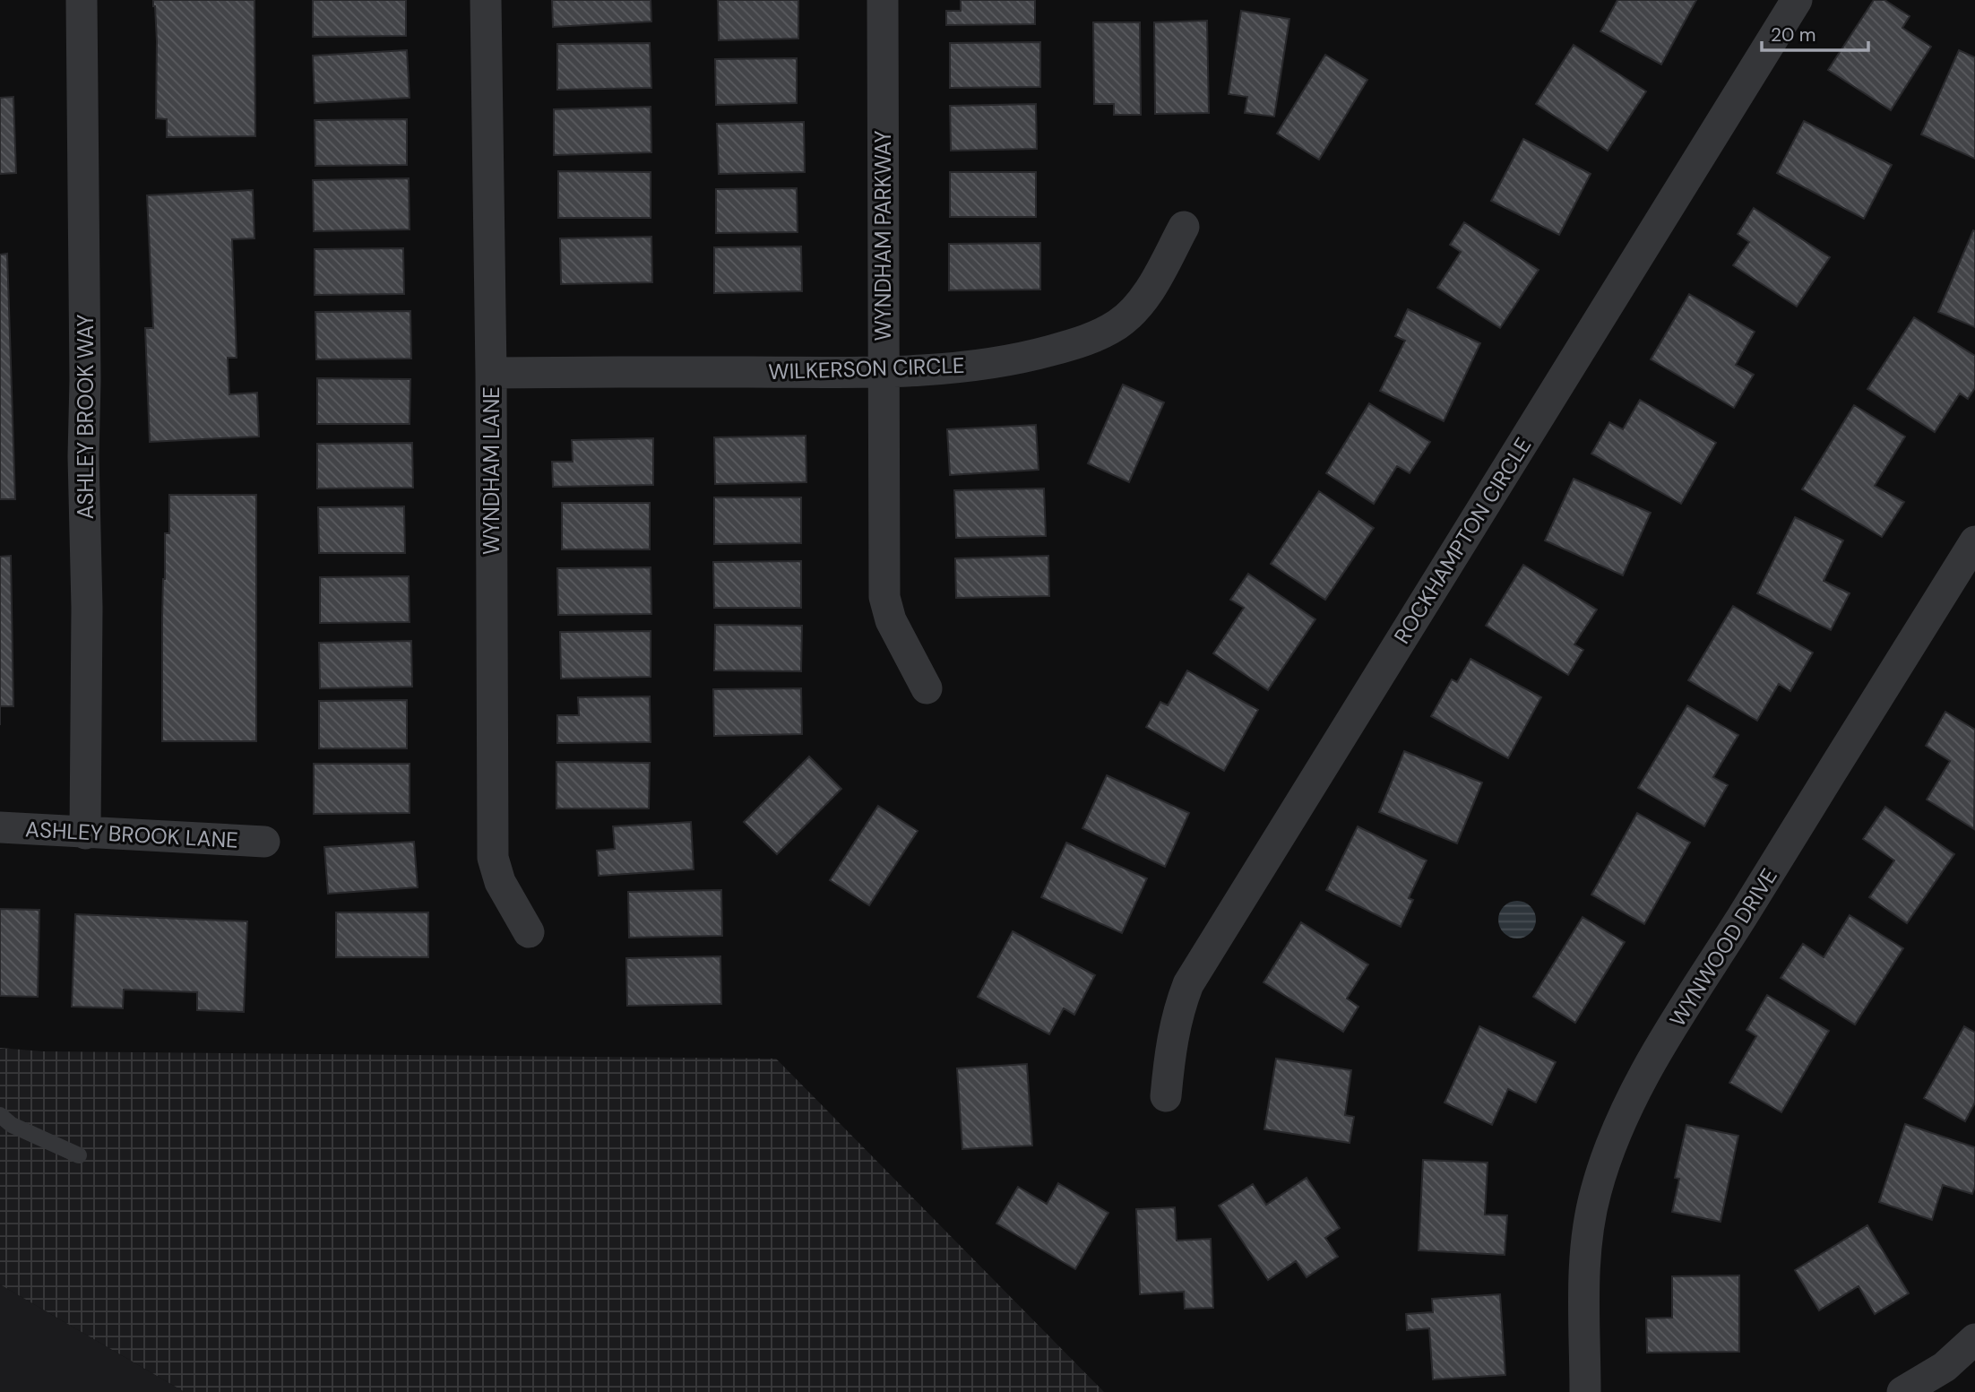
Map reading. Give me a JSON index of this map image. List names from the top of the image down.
{
  "streets": {
    "street": [
      "WYNDHAM PARKWAY",
      "WILKERSON CIRCLE",
      "ASHLEY BROOK WAY",
      "WYNDHAM LANE",
      "ROCKHAMPTON CIRCLE",
      "ASHLEY BROOK LANE",
      "WYNWOOD DRIVE"
    ]
  },
  "crossings": [
    ["WYNDHAM PARKWAY", "WILKERSON CIRCLE"],
    ["WILKERSON CIRCLE", "WYNDHAM LANE"],
    ["ASHLEY BROOK WAY", "ASHLEY BROOK LANE"]
  ],
  "scale_bar": "20 m"
}
